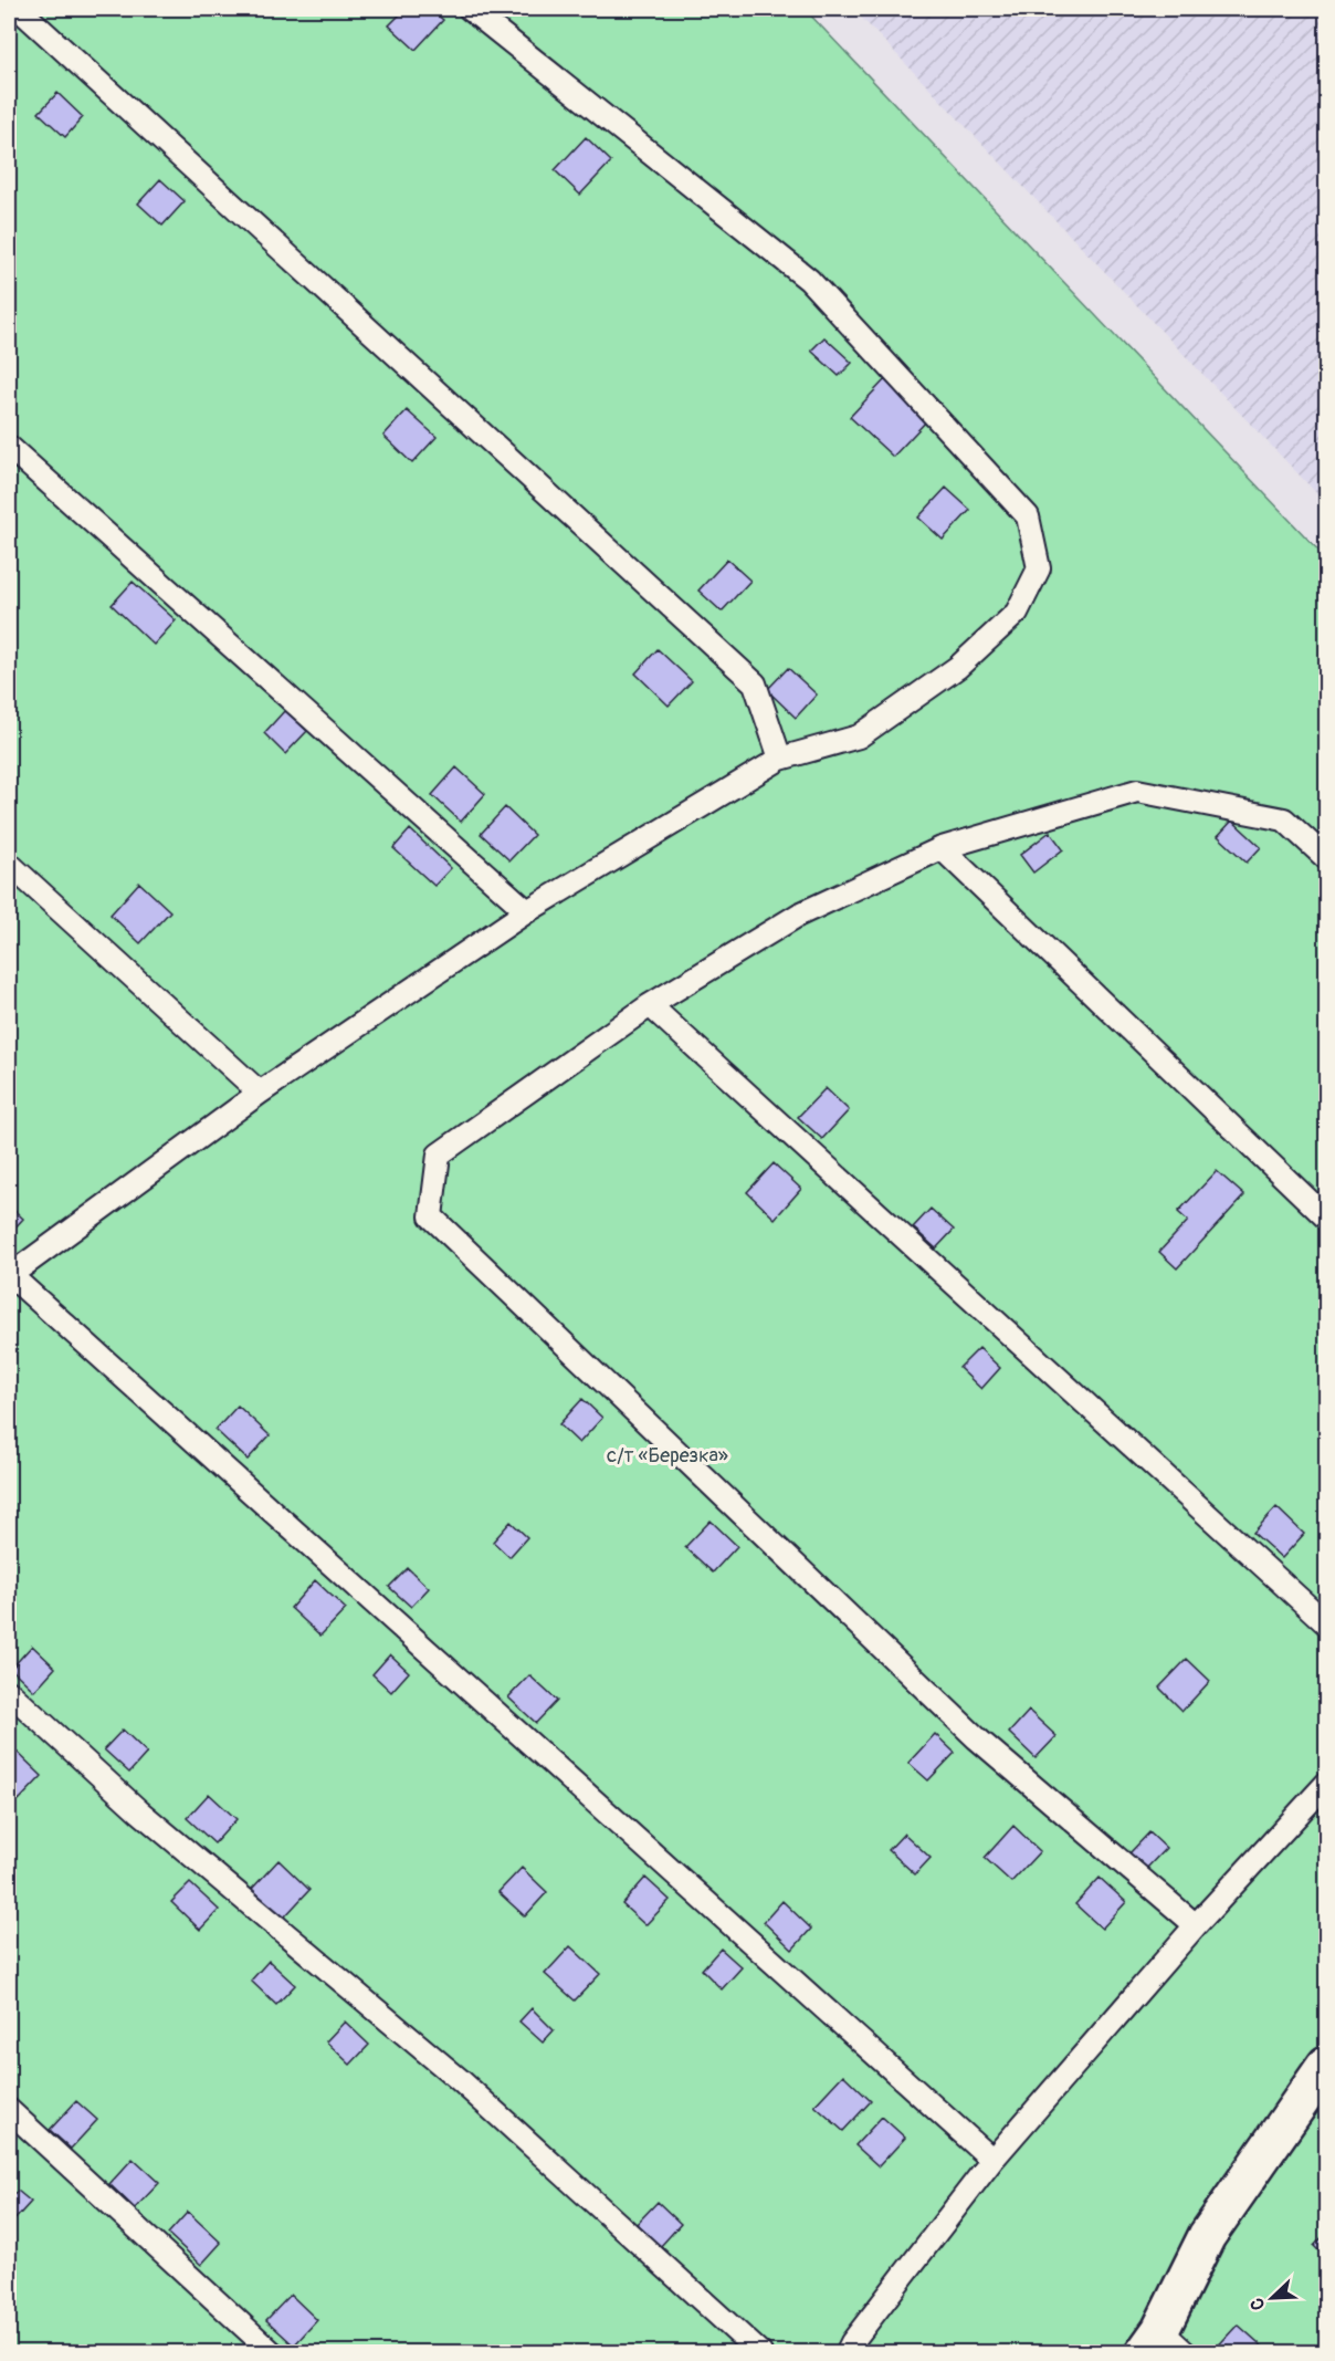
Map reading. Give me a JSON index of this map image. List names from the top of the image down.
{
  "parks": ["с/т «Березка»"],
  "north": "bottom left"
}
